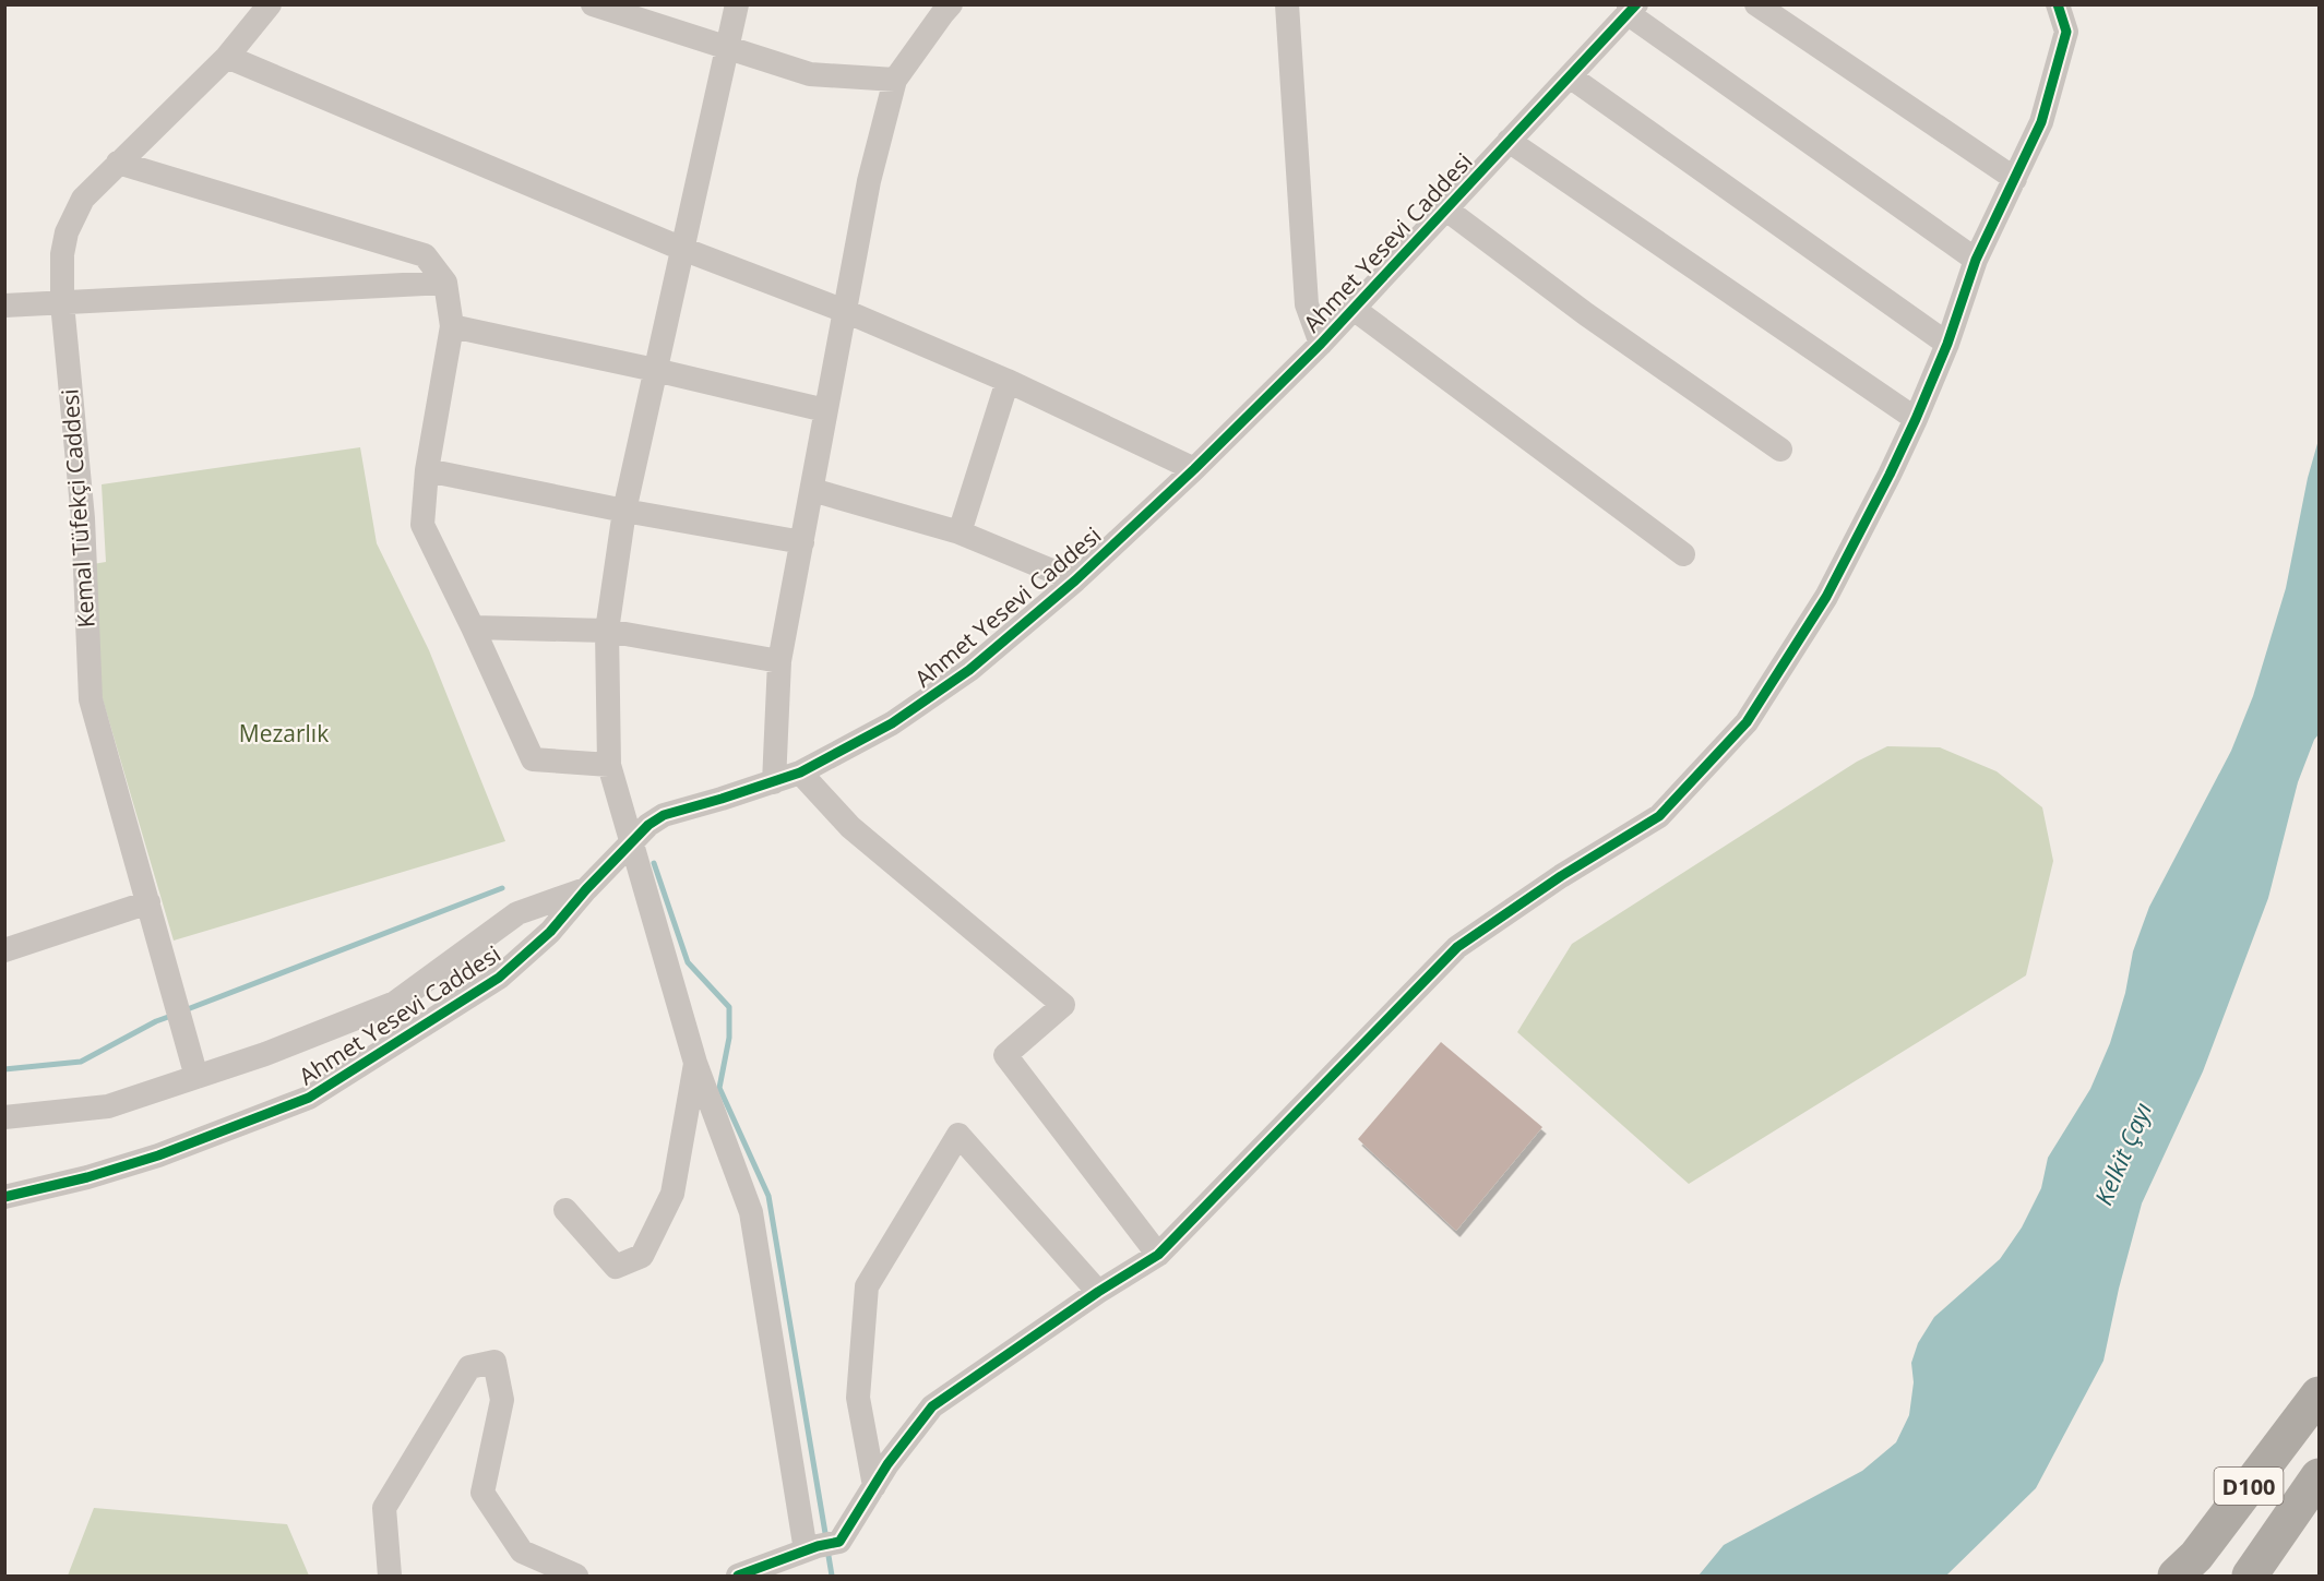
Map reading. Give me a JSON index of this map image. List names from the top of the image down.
{
  "streets": {
    "highway": ["D100"],
    "street": ["Ahmet Yesevi Caddesi", "Kemal Tüfekçi Caddesi"]
  },
  "water": ["Kelkit Çayı"],
  "parks": ["Mezarlık"]
}
